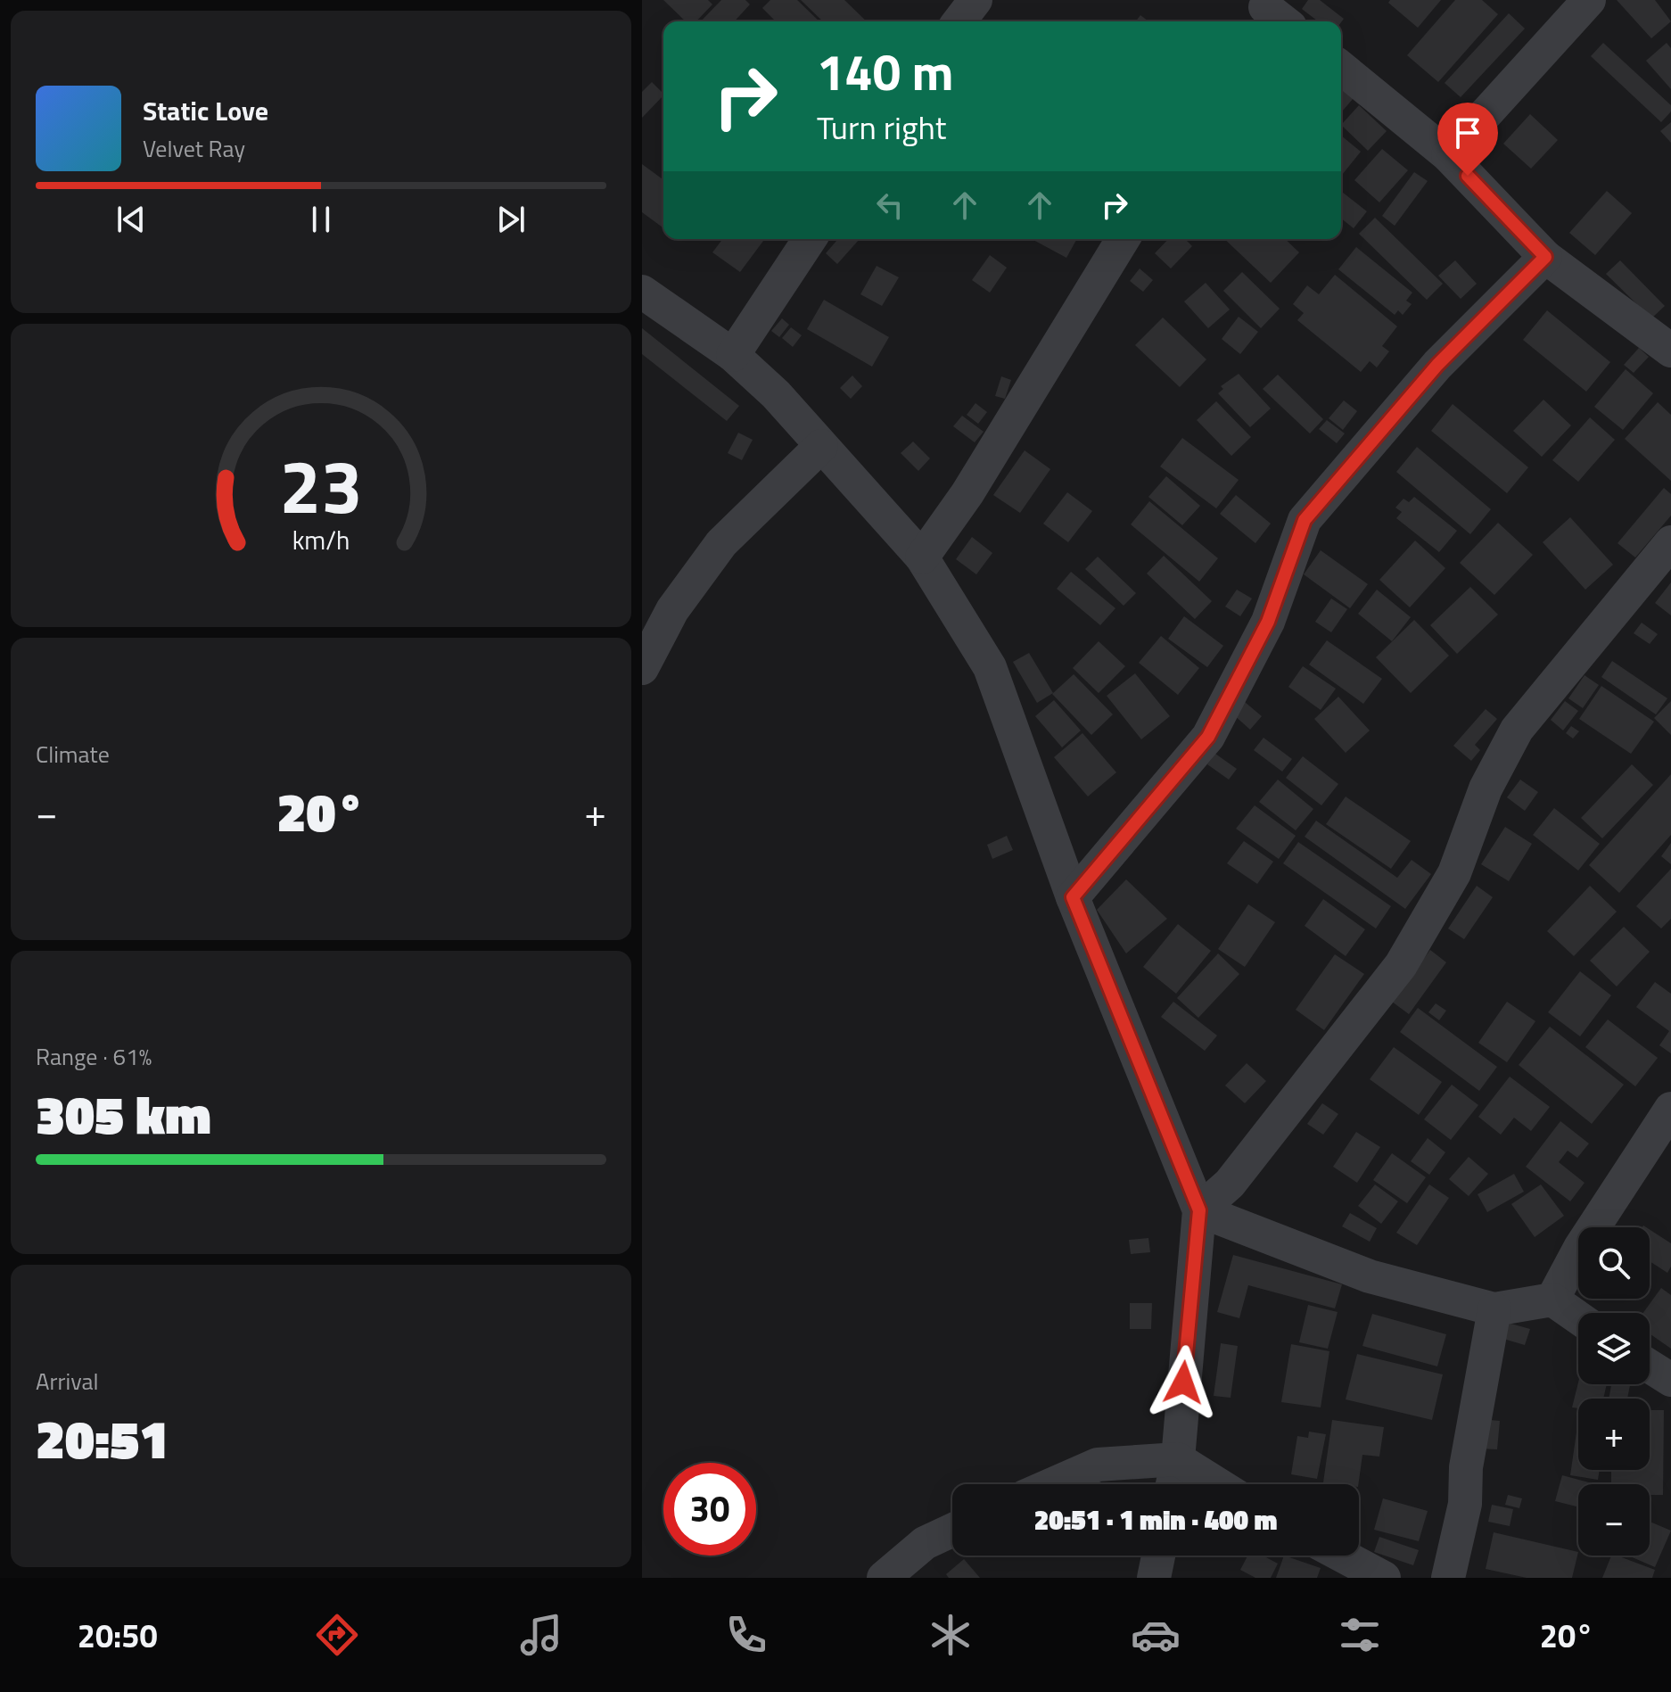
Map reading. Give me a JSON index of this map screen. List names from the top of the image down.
{
  "page": {
    "turn": ["140 m", "Turn right"],
    "song": ["Static Love", "Velvet Ray"],
    "tile": [
      "Climate",
      ["Range · 61%", "305 km"],
      ["Arrival", "20:51"]
    ],
    "heat": ["−", "20°", "+"],
    "map_buttons": ["+", "−"],
    "limit": "30",
    "trip": "20:51 · 1 min · 400 m",
    "tabs": ["20:50", "20°"],
    "gauge": ["23", "km/h"]
  }
}
